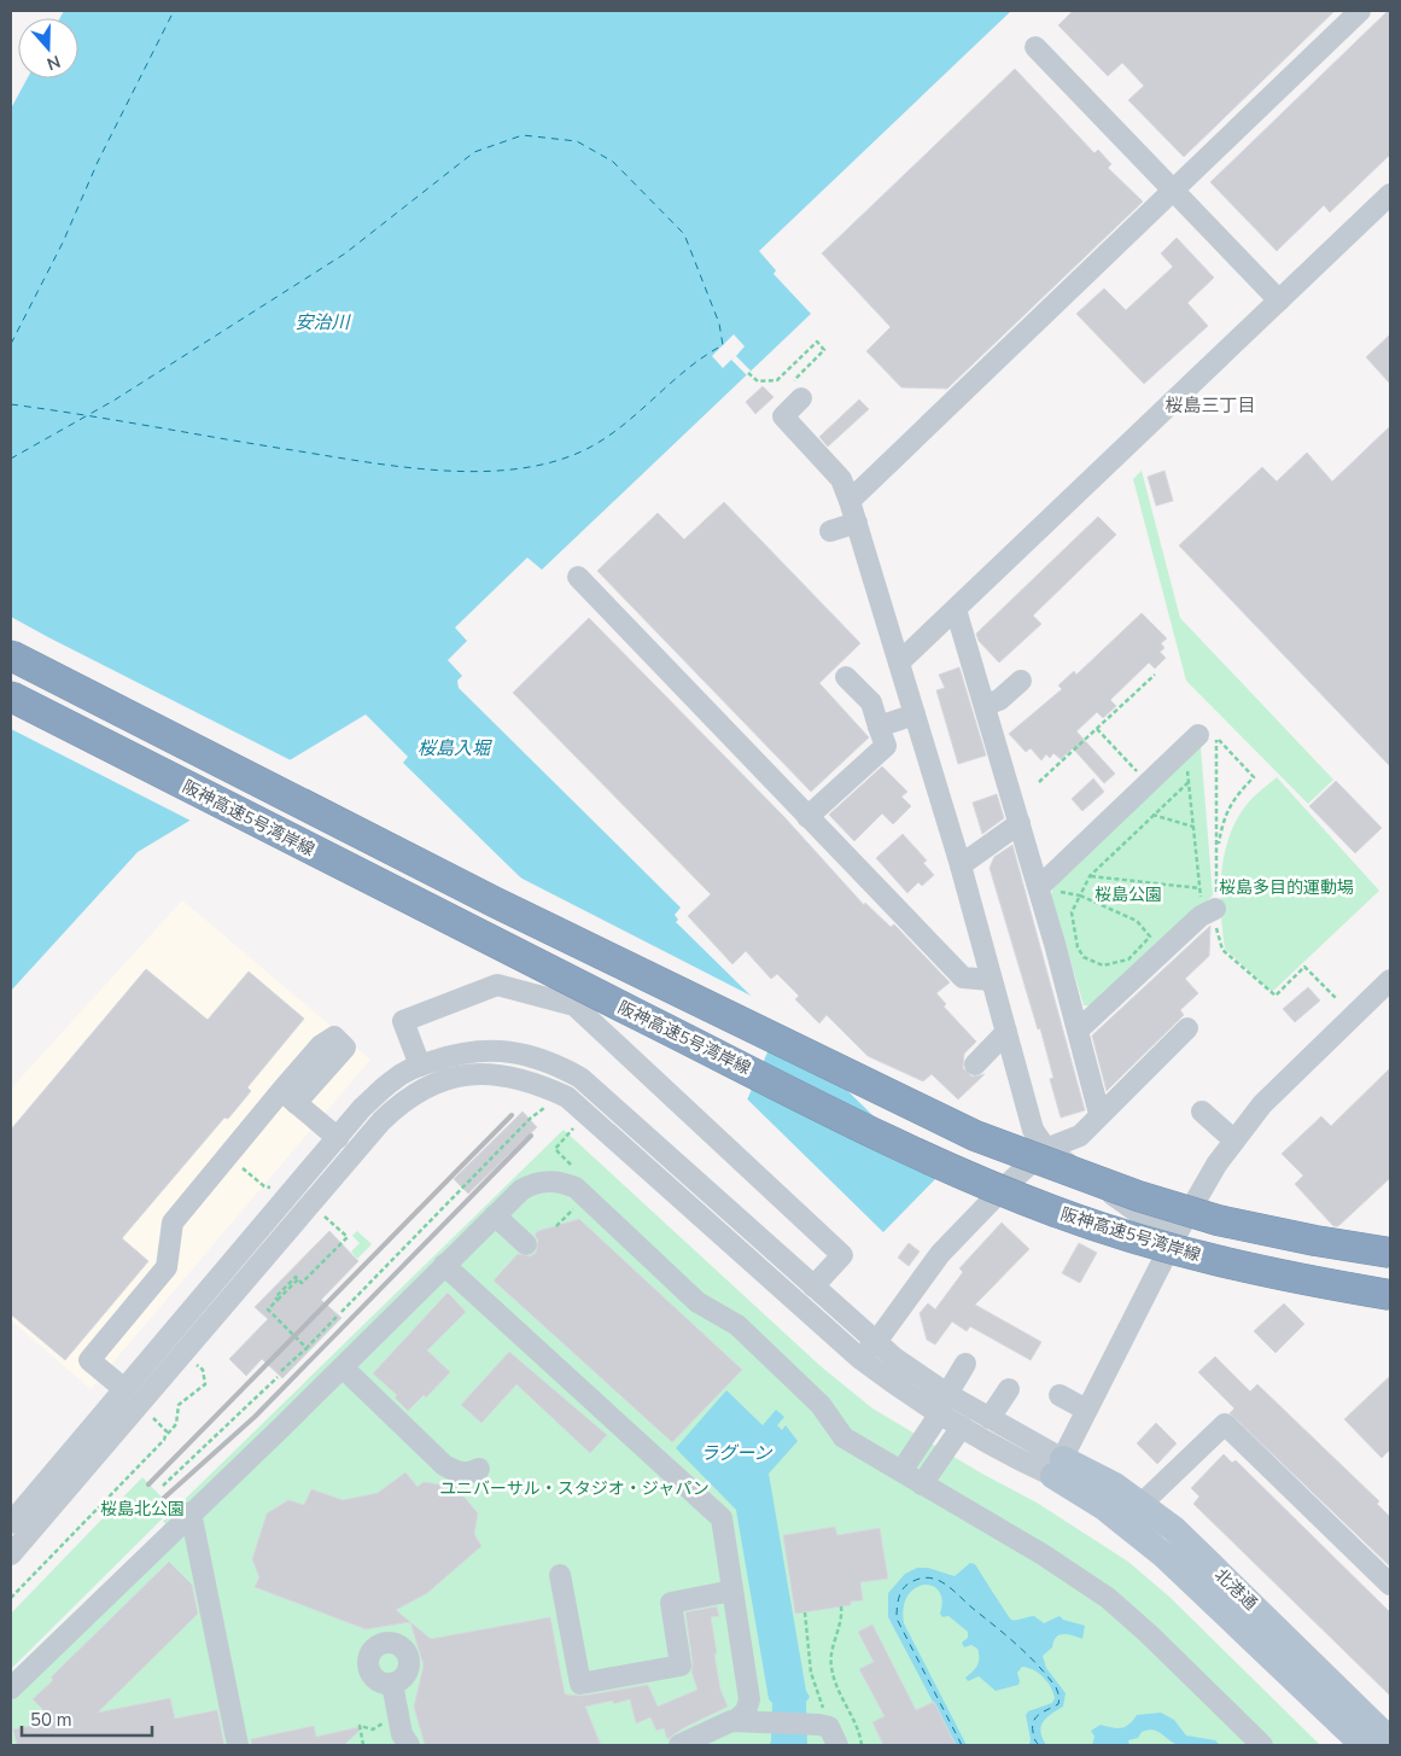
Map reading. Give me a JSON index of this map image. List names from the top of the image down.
{
  "streets": {
    "highway": ["阪神高速5号湾岸線"],
    "main road": ["北港通"]
  },
  "districts": ["桜島三丁目"],
  "water": ["安治川", "桜島入堀", "ラグーン"],
  "parks": [
    "桜島多目的運動場",
    "桜島公園",
    "ユニバーサル・スタジオ・ジャパン",
    "桜島北公園"
  ],
  "scale_bar": "50 m",
  "north": "bottom"
}
